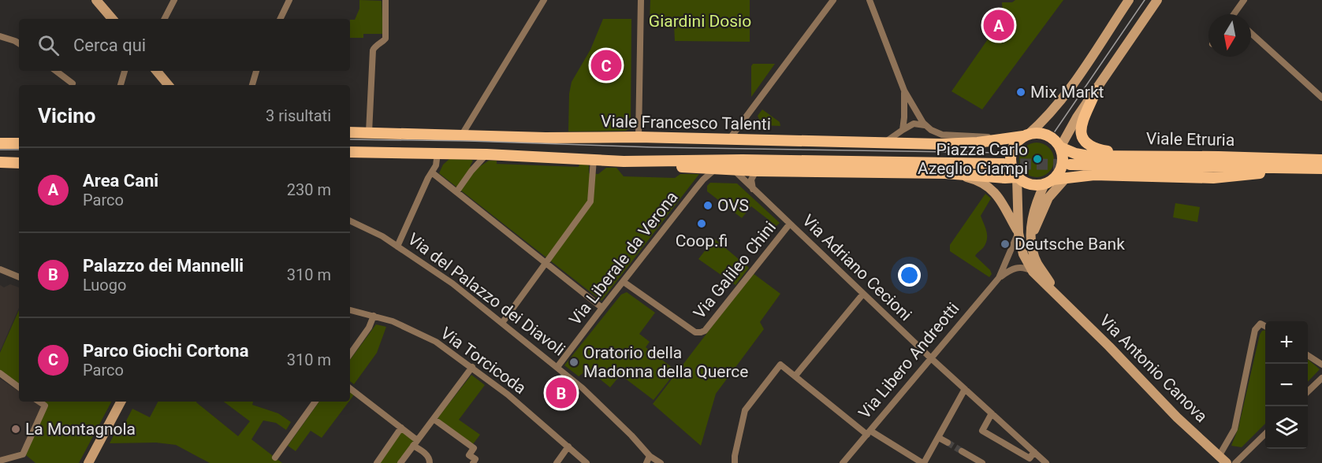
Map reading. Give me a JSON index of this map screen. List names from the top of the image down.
{
  "streets": {
    "main road": ["Viale Francesco Talenti", "Viale Etruria"],
    "street": [
      "Via Liberale da Verona",
      "Via Adriano Cecioni",
      "Via Galileo Chini",
      "Via del Palazzo dei Diavoli",
      "Via Torcicoda",
      "Via Libero Andreotti",
      "Via Antonio Canova"
    ]
  },
  "crossings": [
    ["Viale Francesco Talenti", "Viale Etruria"],
    ["Via Liberale da Verona", "Via Galileo Chini"],
    ["Via Liberale da Verona", "Via del Palazzo dei Diavoli"],
    ["Via Adriano Cecioni", "Via Galileo Chini"],
    ["Via Adriano Cecioni", "Via Libero Andreotti"],
    ["Via Libero Andreotti", "Via Antonio Canova"]
  ],
  "parks": ["Giardini Dosio"],
  "places": [
    "Mix Markt",
    "Piazza Carlo Azeglio Ciampi",
    "OVS",
    "Coop.fi",
    "Deutsche Bank",
    "Oratorio della Madonna della Querce",
    "La Montagnola"
  ],
  "north": "bottom",
  "page": {
    "pins": ["A", "C", "B"],
    "search": "Cerca qui",
    "heading": ["Vicino", "3 risultati"],
    "list": [
      {
        "mark": "A",
        "name": "Area Cani",
        "note": "Parco",
        "value": "230 m"
      },
      {
        "mark": "B",
        "name": "Palazzo dei Mannelli",
        "note": "Luogo",
        "value": "310 m"
      },
      {
        "mark": "C",
        "name": "Parco Giochi Cortona",
        "note": "Parco",
        "value": "310 m"
      }
    ],
    "map_buttons": ["+", "−"]
  }
}
